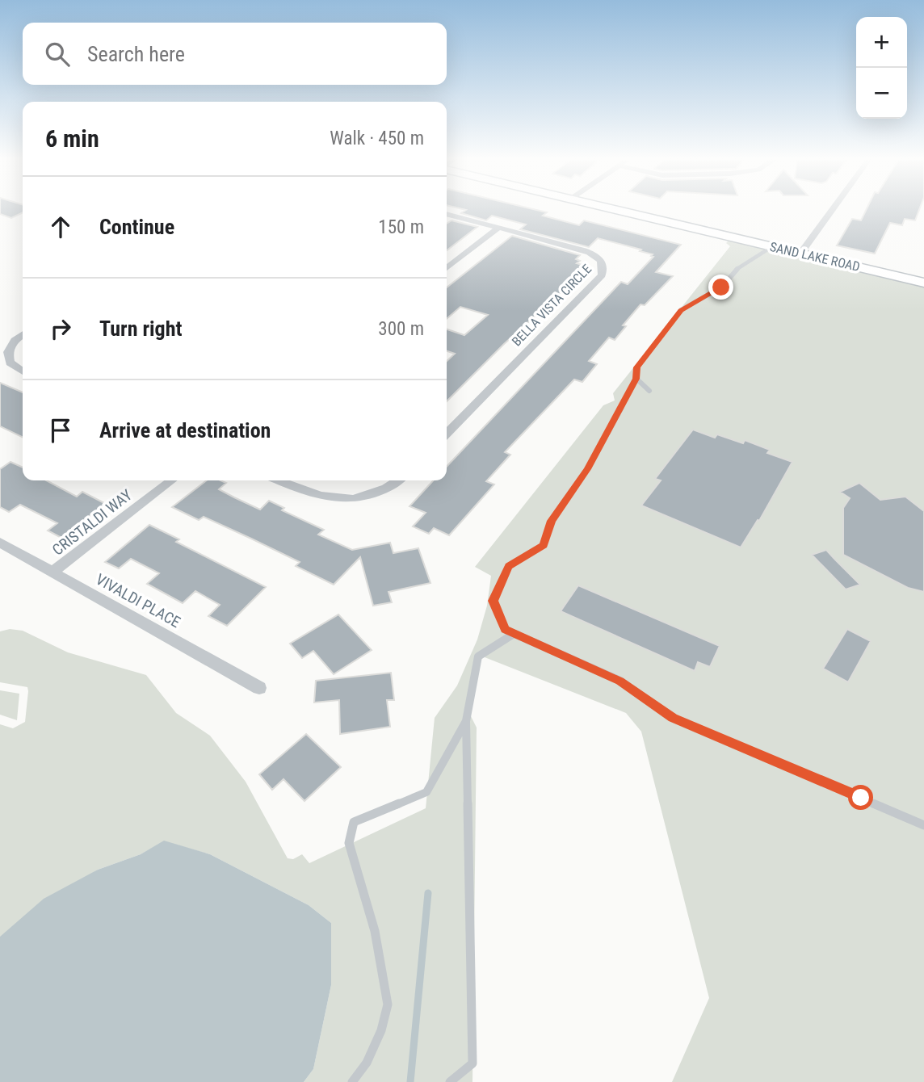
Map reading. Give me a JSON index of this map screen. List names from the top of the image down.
{
  "streets": {
    "street": [
      "SAND LAKE ROAD",
      "BELLA VISTA CIRCLE",
      "CRISTALDI WAY",
      "VIVALDI PLACE"
    ]
  },
  "crossings": [
    ["CRISTALDI WAY", "VIVALDI PLACE"]
  ],
  "page": {
    "map_buttons": ["+", "−"],
    "search": "Search here",
    "heading": ["6 min", "Walk · 450 m"],
    "list": [
      ["Continue", "150 m"],
      ["Turn right", "300 m"],
      "Arrive at destination"
    ]
  }
}
